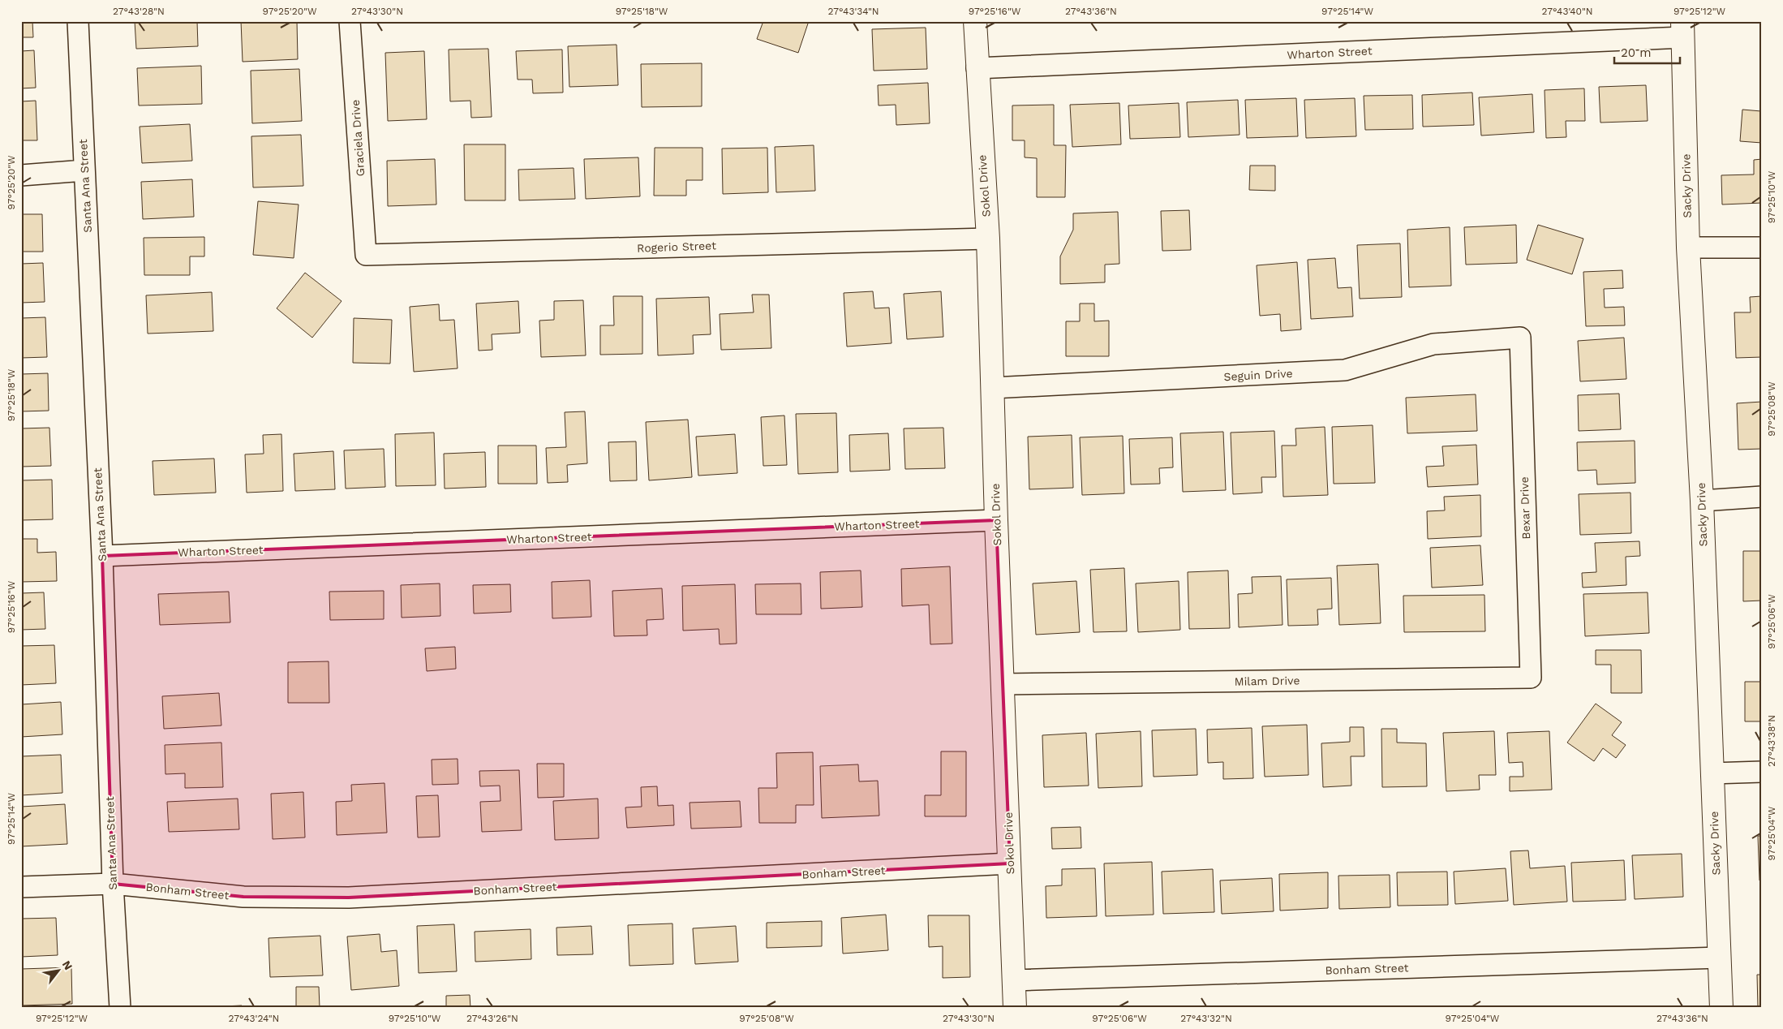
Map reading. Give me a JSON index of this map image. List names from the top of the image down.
{
  "streets": {
    "street": [
      "Wharton Street",
      "Graciela Drive",
      "Santa Ana Street",
      "Sokol Drive",
      "Sacky Drive",
      "Rogerio Street",
      "Seguin Drive",
      "Bexar Drive",
      "Milam Drive",
      "Bonham Street"
    ]
  },
  "crossings": [
    ["Wharton Street", "Santa Ana Street"],
    ["Wharton Street", "Sokol Drive"],
    ["Wharton Street", "Sacky Drive"],
    ["Graciela Drive", "Rogerio Street"],
    ["Santa Ana Street", "Bonham Street"],
    ["Sokol Drive", "Rogerio Street"],
    ["Sokol Drive", "Seguin Drive"],
    ["Sokol Drive", "Milam Drive"],
    ["Sokol Drive", "Bonham Street"],
    ["Sacky Drive", "Bonham Street"],
    ["Seguin Drive", "Bexar Drive"],
    ["Bexar Drive", "Milam Drive"]
  ],
  "scale_bar": "20 m",
  "north": "top right",
  "coordinates": [
    "27°43'28\"N",
    "97°25'20\"W",
    "27°43'30\"N",
    "97°25'18\"W",
    "27°43'34\"N",
    "97°25'16\"W",
    "27°43'36\"N",
    "97°25'14\"W",
    "27°43'40\"N",
    "97°25'12\"W",
    "97°25'10\"W",
    "97°25'08\"W",
    "97°25'06\"W",
    "27°43'38\"N",
    "97°25'04\"W",
    "27°43'24\"N",
    "27°43'26\"N",
    "27°43'32\"N"
  ]
}
